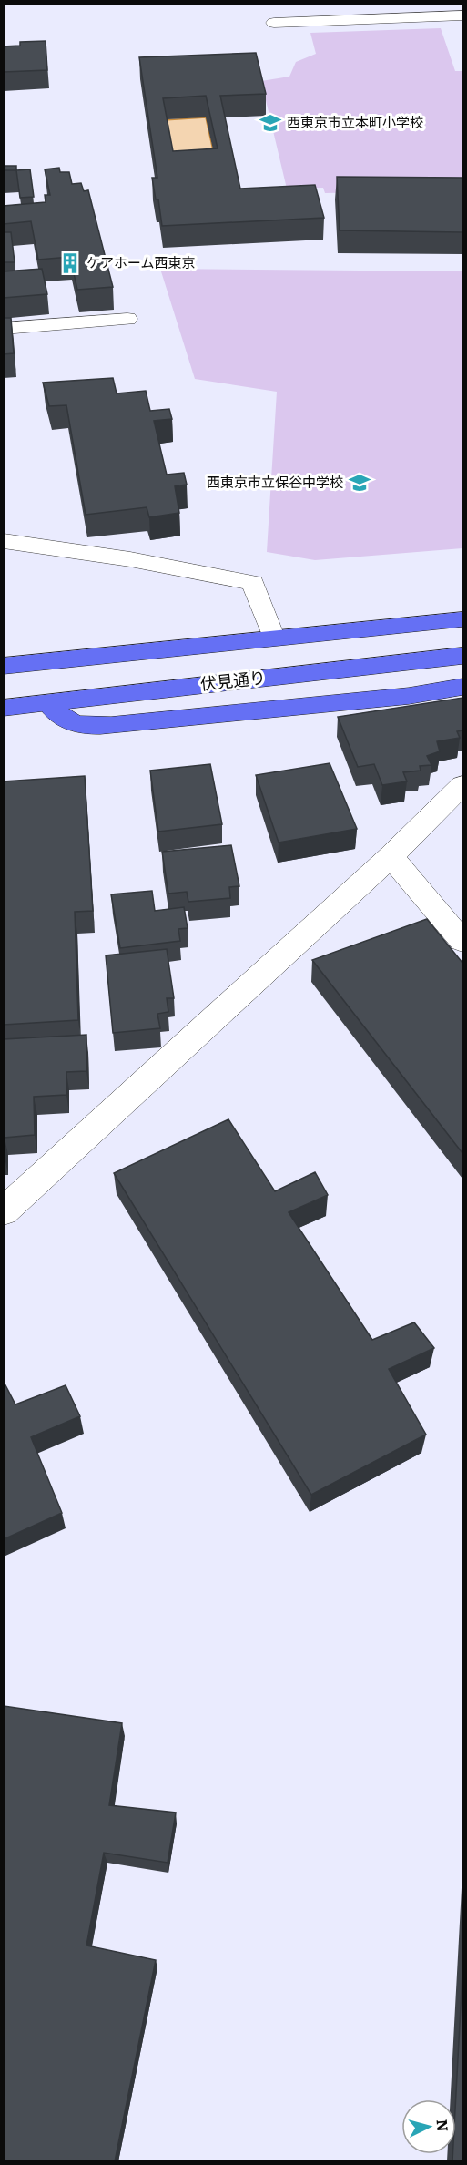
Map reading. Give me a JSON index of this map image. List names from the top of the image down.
{
  "streets": {
    "main road": ["伏見通り"]
  },
  "places": {
    "school or university": ["西東京市立本町小学校", "西東京市立保谷中学校"],
    "building": ["ケアホーム西東京"]
  },
  "north": "right"
}
